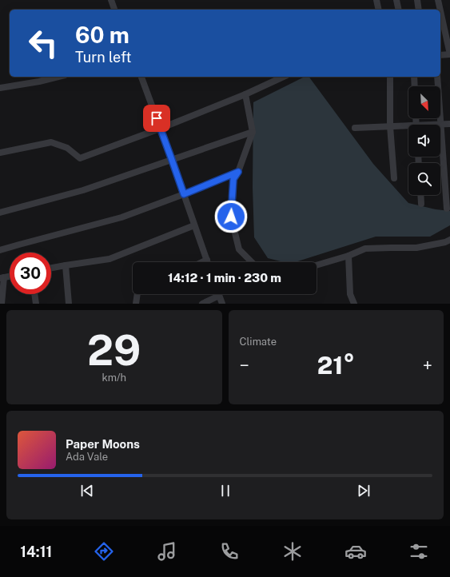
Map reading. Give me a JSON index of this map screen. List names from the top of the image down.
{
  "north": "bottom right",
  "page": {
    "turn": ["60 m", "Turn left"],
    "limit": "30",
    "trip": "14:12 · 1 min · 230 m",
    "tile": [
      ["29", "km/h"],
      "Climate"
    ],
    "heat": ["−", "21°", "+"],
    "song": ["Paper Moons", "Ada Vale"],
    "tabs": "14:11"
  }
}
